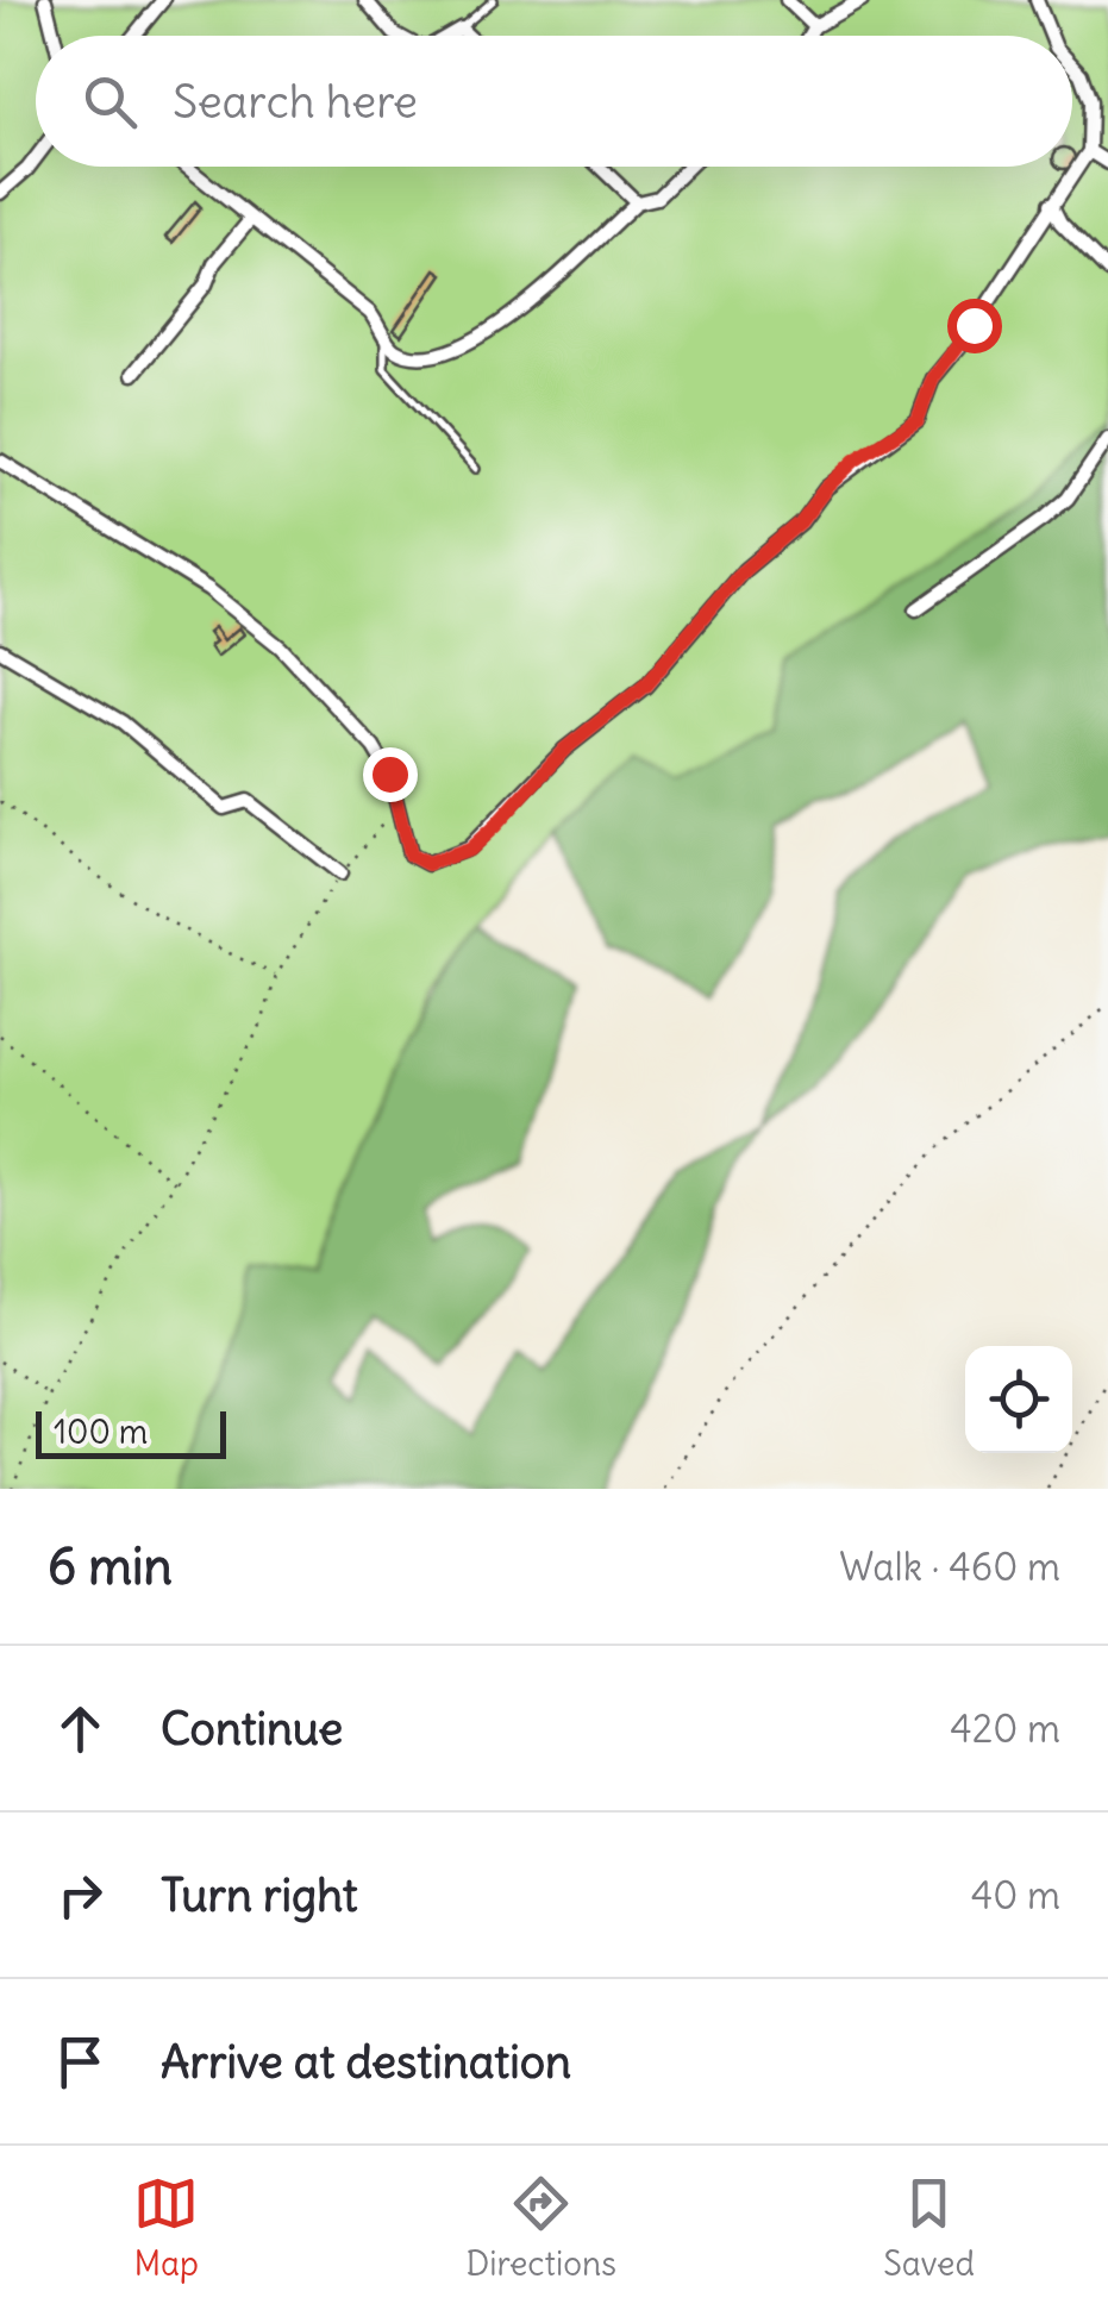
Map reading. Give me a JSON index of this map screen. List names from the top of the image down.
{
  "scale_bar": "100 m",
  "page": {
    "search": "Search here",
    "scale": "100 m",
    "heading": ["6 min", "Walk · 460 m"],
    "list": [
      ["Continue", "420 m"],
      ["Turn right", "40 m"],
      "Arrive at destination"
    ],
    "nav": ["Map", "Directions", "Saved"]
  }
}
